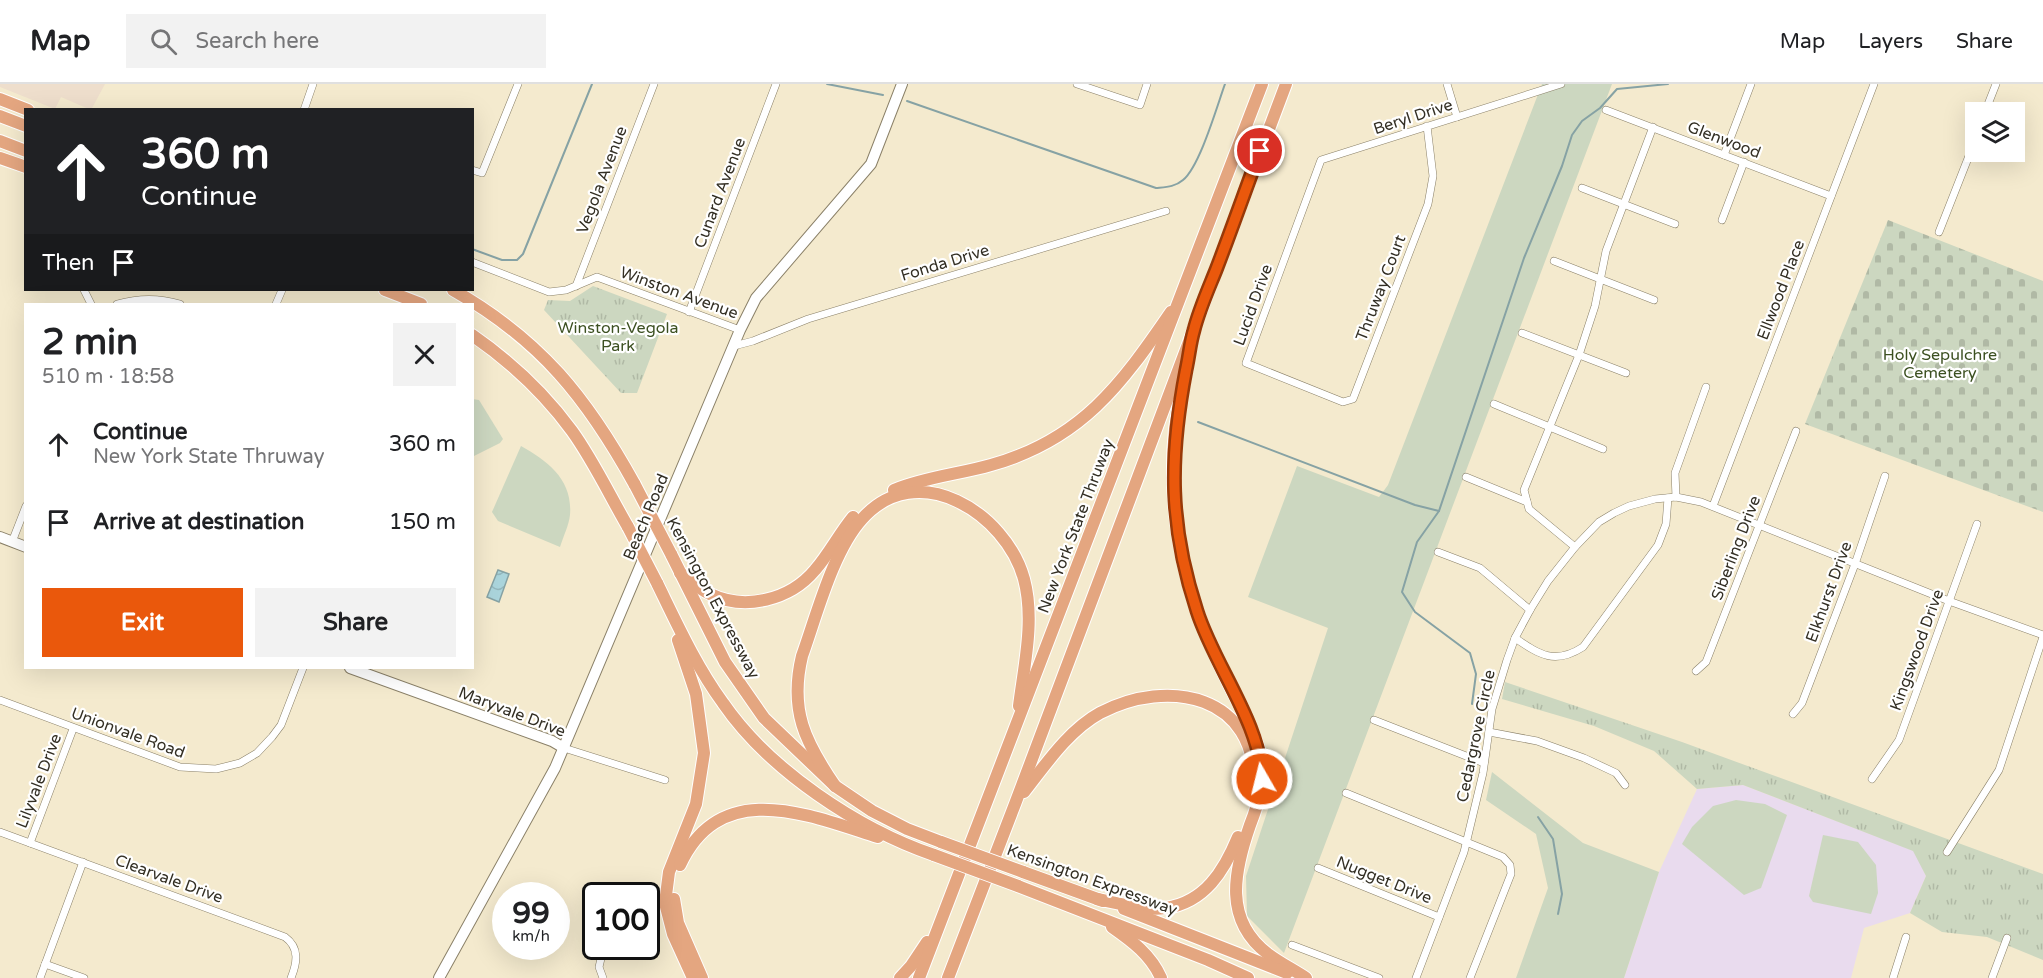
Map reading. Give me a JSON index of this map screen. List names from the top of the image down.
{
  "streets": {
    "highway": ["New York State Thruway", "Kensington Expressway"],
    "street": [
      "Beryl Drive",
      "Glenwood",
      "Vegola Avenue",
      "Cunard Avenue",
      "Fonda Drive",
      "Thruway Court",
      "Ellwood Place",
      "Winston Avenue",
      "Lucid Drive",
      "Beach Road",
      "Siberling Drive",
      "Elkhurst Drive",
      "Kingswood Drive",
      "Maryvale Drive",
      "Unionvale Road",
      "Cedargrove Circle",
      "Lilyvale Drive",
      "Clearvale Drive",
      "Nugget Drive"
    ]
  },
  "crossings": [
    ["Beryl Drive", "Thruway Court"],
    ["Beryl Drive", "Lucid Drive"],
    ["Glenwood", "Ellwood Place"],
    ["Vegola Avenue", "Winston Avenue"],
    ["Cunard Avenue", "Winston Avenue"],
    ["Fonda Drive", "Beach Road"],
    ["Thruway Court", "Lucid Drive"],
    ["Ellwood Place", "Cedargrove Circle"],
    ["Winston Avenue", "Beach Road"],
    ["Beach Road", "Maryvale Drive"],
    ["Siberling Drive", "Cedargrove Circle"],
    ["Elkhurst Drive", "Cedargrove Circle"],
    ["Kingswood Drive", "Cedargrove Circle"],
    ["Unionvale Road", "Lilyvale Drive"],
    ["Cedargrove Circle", "Nugget Drive"],
    ["Lilyvale Drive", "Clearvale Drive"]
  ],
  "parks": ["Winston-Vegola Park", "Holy Sepulchre Cemetery"],
  "page": {
    "header": "Map",
    "search": "Search here",
    "nav": ["Map", "Layers", "Share"],
    "turn": ["360 m", "Continue"],
    "then": "Then",
    "heading": ["2 min", "510 m · 18:58"],
    "list": [
      {
        "name": "Continue",
        "note": "New York State Thruway",
        "value": "360 m"
      },
      {
        "name": "Arrive at destination",
        "value": "150 m"
      }
    ],
    "buttons": ["Exit", "Share"],
    "speed": "99 km/h",
    "limit": "100"
  }
}
